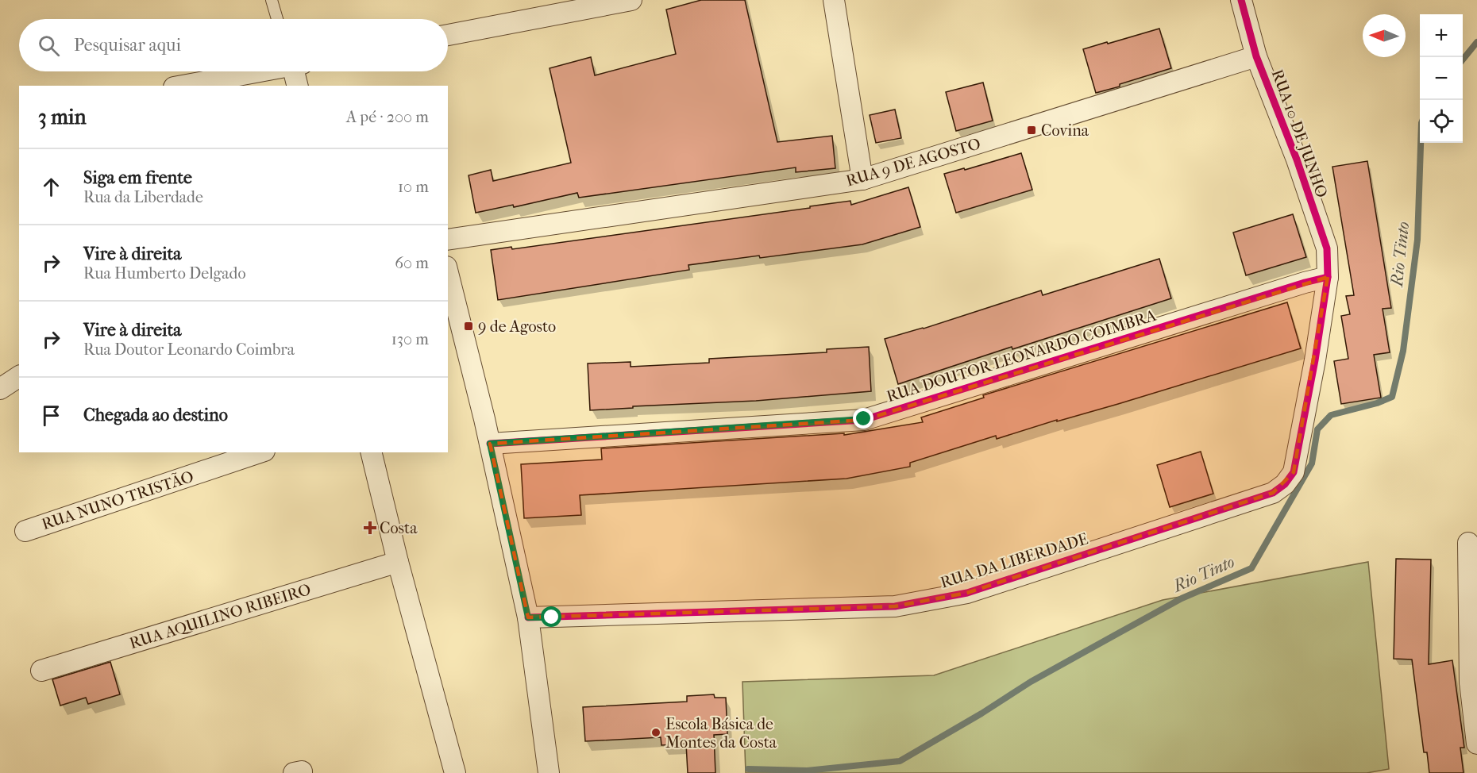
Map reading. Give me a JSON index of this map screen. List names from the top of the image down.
{
  "streets": {
    "street": [
      "RUA 10 DE JUNHO",
      "RUA 9 DE AGOSTO",
      "RUA DOUTOR LEONARDO COIMBRA",
      "RUA NUNO TRISTÃO",
      "RUA DA LIBERDADE",
      "RUA AQUILINO RIBEIRO"
    ]
  },
  "crossings": [
    ["RUA 10 DE JUNHO", "RUA 9 DE AGOSTO"],
    ["RUA 10 DE JUNHO", "RUA DOUTOR LEONARDO COIMBRA"],
    ["RUA 10 DE JUNHO", "RUA DA LIBERDADE"],
    ["RUA DOUTOR LEONARDO COIMBRA", "RUA DA LIBERDADE"]
  ],
  "water": ["Rio Tinto"],
  "places": {
    "transit": ["Covina", "9 de Agosto"],
    "health": ["Costa"],
    "other": ["Escola Básica de Montes da Costa"]
  },
  "north": "left",
  "page": {
    "map_buttons": ["+", "−"],
    "search": "Pesquisar aqui",
    "heading": ["3 min", "A pé · 200 m"],
    "list": [
      ["Siga em frente", "Rua da Liberdade", "10 m"],
      ["Vire à direita", "Rua Humberto Delgado", "60 m"],
      ["Vire à direita", "Rua Doutor Leonardo Coimbra", "130 m"],
      "Chegada ao destino"
    ]
  }
}
